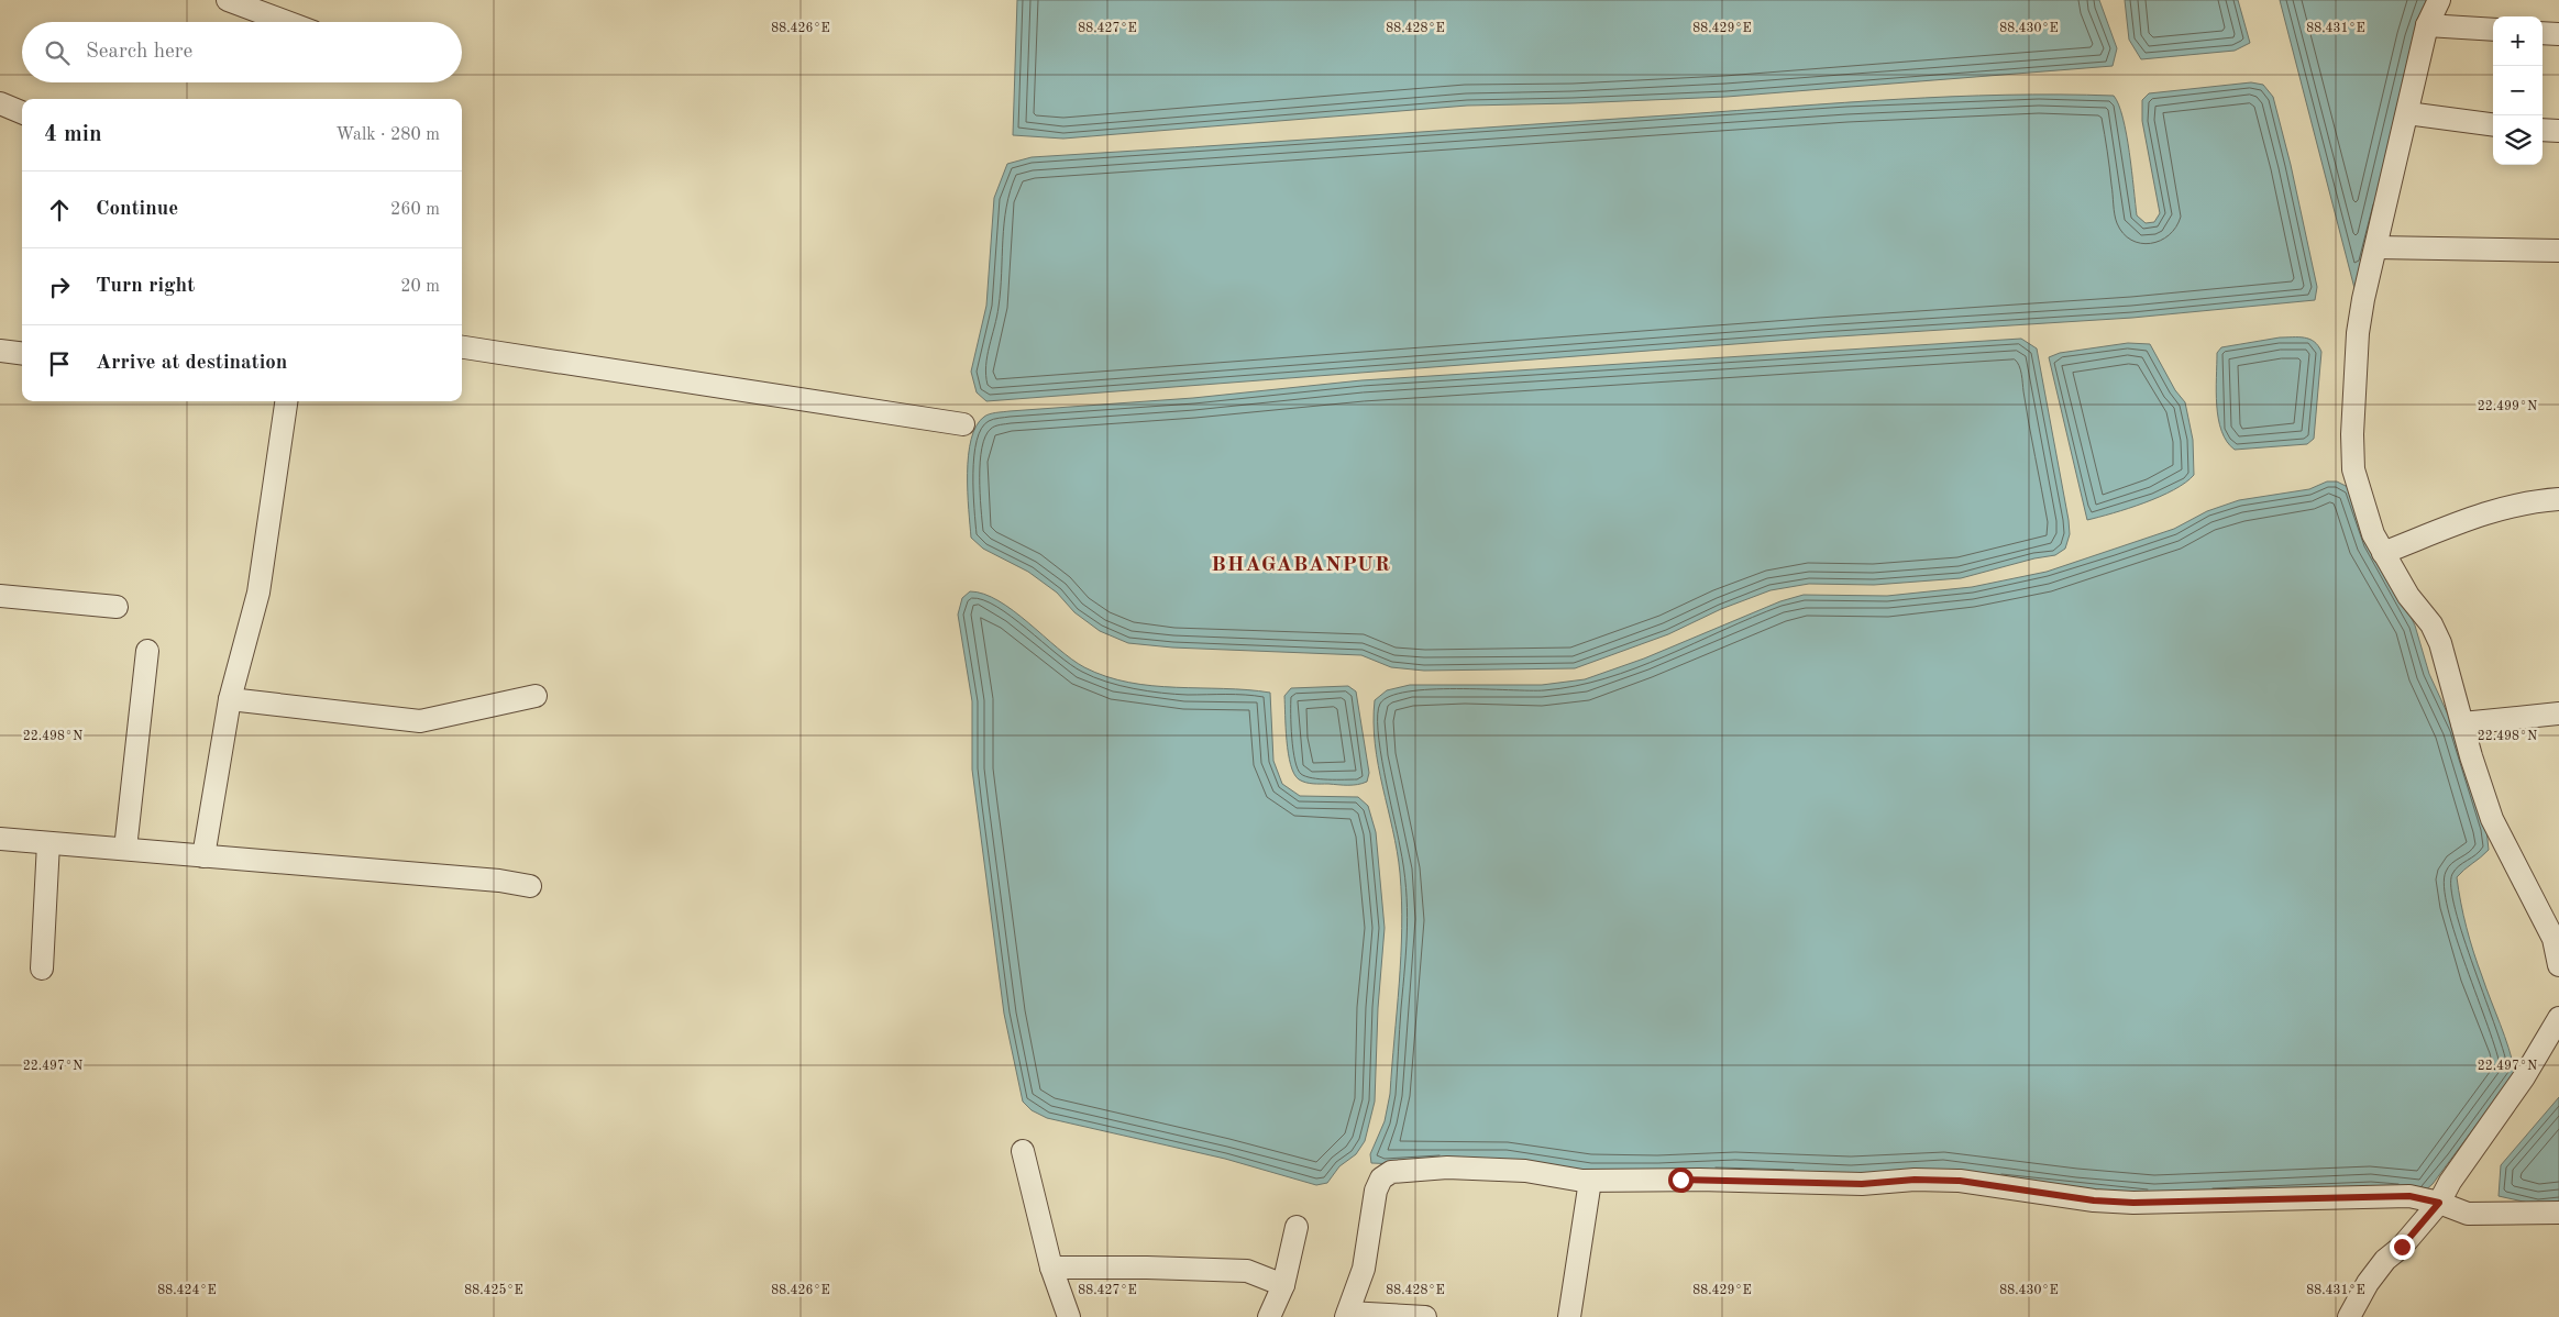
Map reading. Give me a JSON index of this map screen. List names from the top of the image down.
{
  "districts": ["BHAGABANPUR"],
  "page": {
    "map_buttons": ["+", "−"],
    "search": "Search here",
    "heading": ["4 min", "Walk · 280 m"],
    "list": [
      ["Continue", "260 m"],
      ["Turn right", "20 m"],
      "Arrive at destination"
    ]
  },
  "coordinates": [
    "88.426°E",
    "88.427°E",
    "88.428°E",
    "88.429°E",
    "88.430°E",
    "88.431°E",
    "22.499°N",
    "22.498°N",
    "22.497°N",
    "88.424°E",
    "88.425°E"
  ]
}
